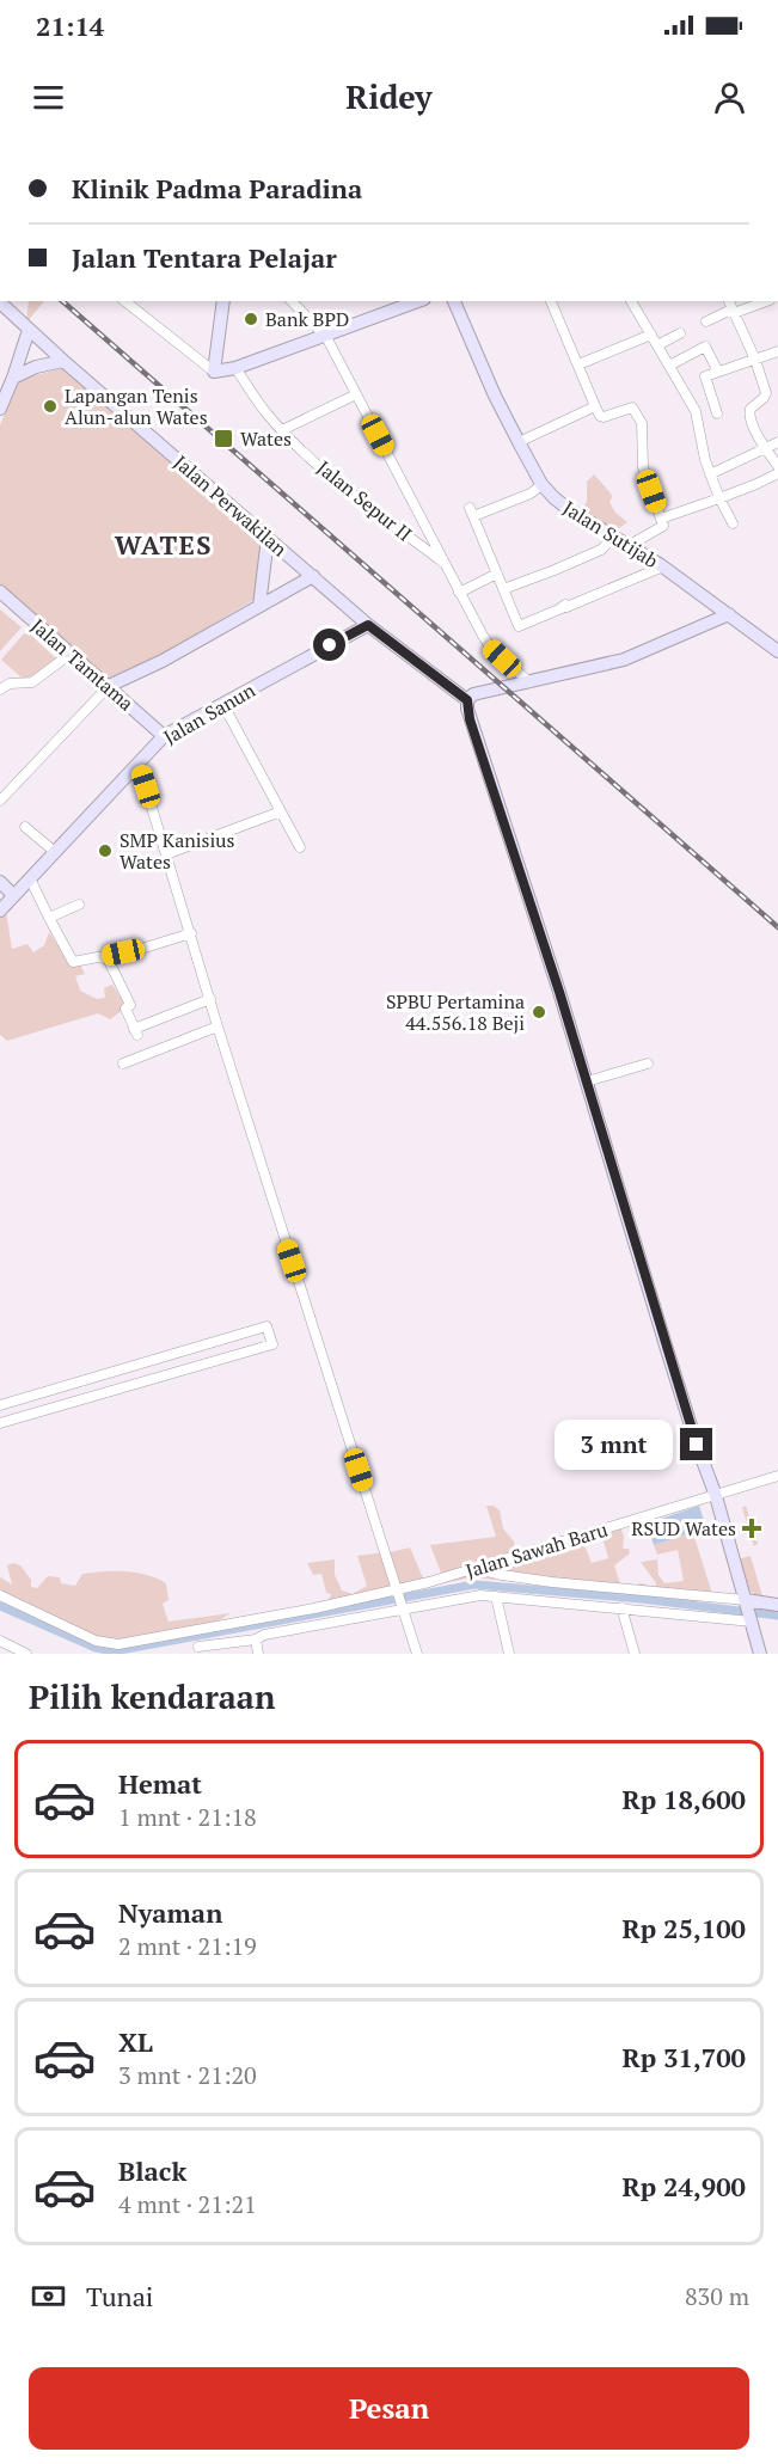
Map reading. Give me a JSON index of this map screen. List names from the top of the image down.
{
  "streets": {
    "main road": [
      "Jalan Perwakilan",
      "Jalan Sutijab",
      "Jalan Tamtama",
      "Jalan Sanun"
    ],
    "street": ["Jalan Sepur II", "Jalan Sawah Baru"]
  },
  "crossings": [
    ["Jalan Perwakilan", "Jalan Sanun"],
    ["Jalan Tamtama", "Jalan Sanun"]
  ],
  "districts": ["WATES"],
  "places": {
    "other": [
      "Bank BPD",
      "Lapangan Tenis Alun-alun Wates",
      "SMP Kanisius Wates",
      "SPBU Pertamina 44.556.18 Beji"
    ],
    "transit": ["Wates"],
    "health": ["RSUD Wates"]
  },
  "page": {
    "status": "21:14",
    "header": "Ridey",
    "banner": ["Klinik Padma Paradina", "Jalan Tentara Pelajar"],
    "bubble": "3 mnt",
    "heading": "Pilih kendaraan",
    "list": [
      {
        "name": "Hemat",
        "note": "1 mnt · 21:18",
        "value": "Rp 18,600"
      },
      {
        "name": "Nyaman",
        "note": "2 mnt · 21:19",
        "value": "Rp 25,100"
      },
      {
        "name": "XL",
        "note": "3 mnt · 21:20",
        "value": "Rp 31,700"
      },
      {
        "name": "Black",
        "note": "4 mnt · 21:21",
        "value": "Rp 24,900"
      }
    ],
    "pay": ["Tunai", "830 m"],
    "buttons": "Pesan"
  }
}
